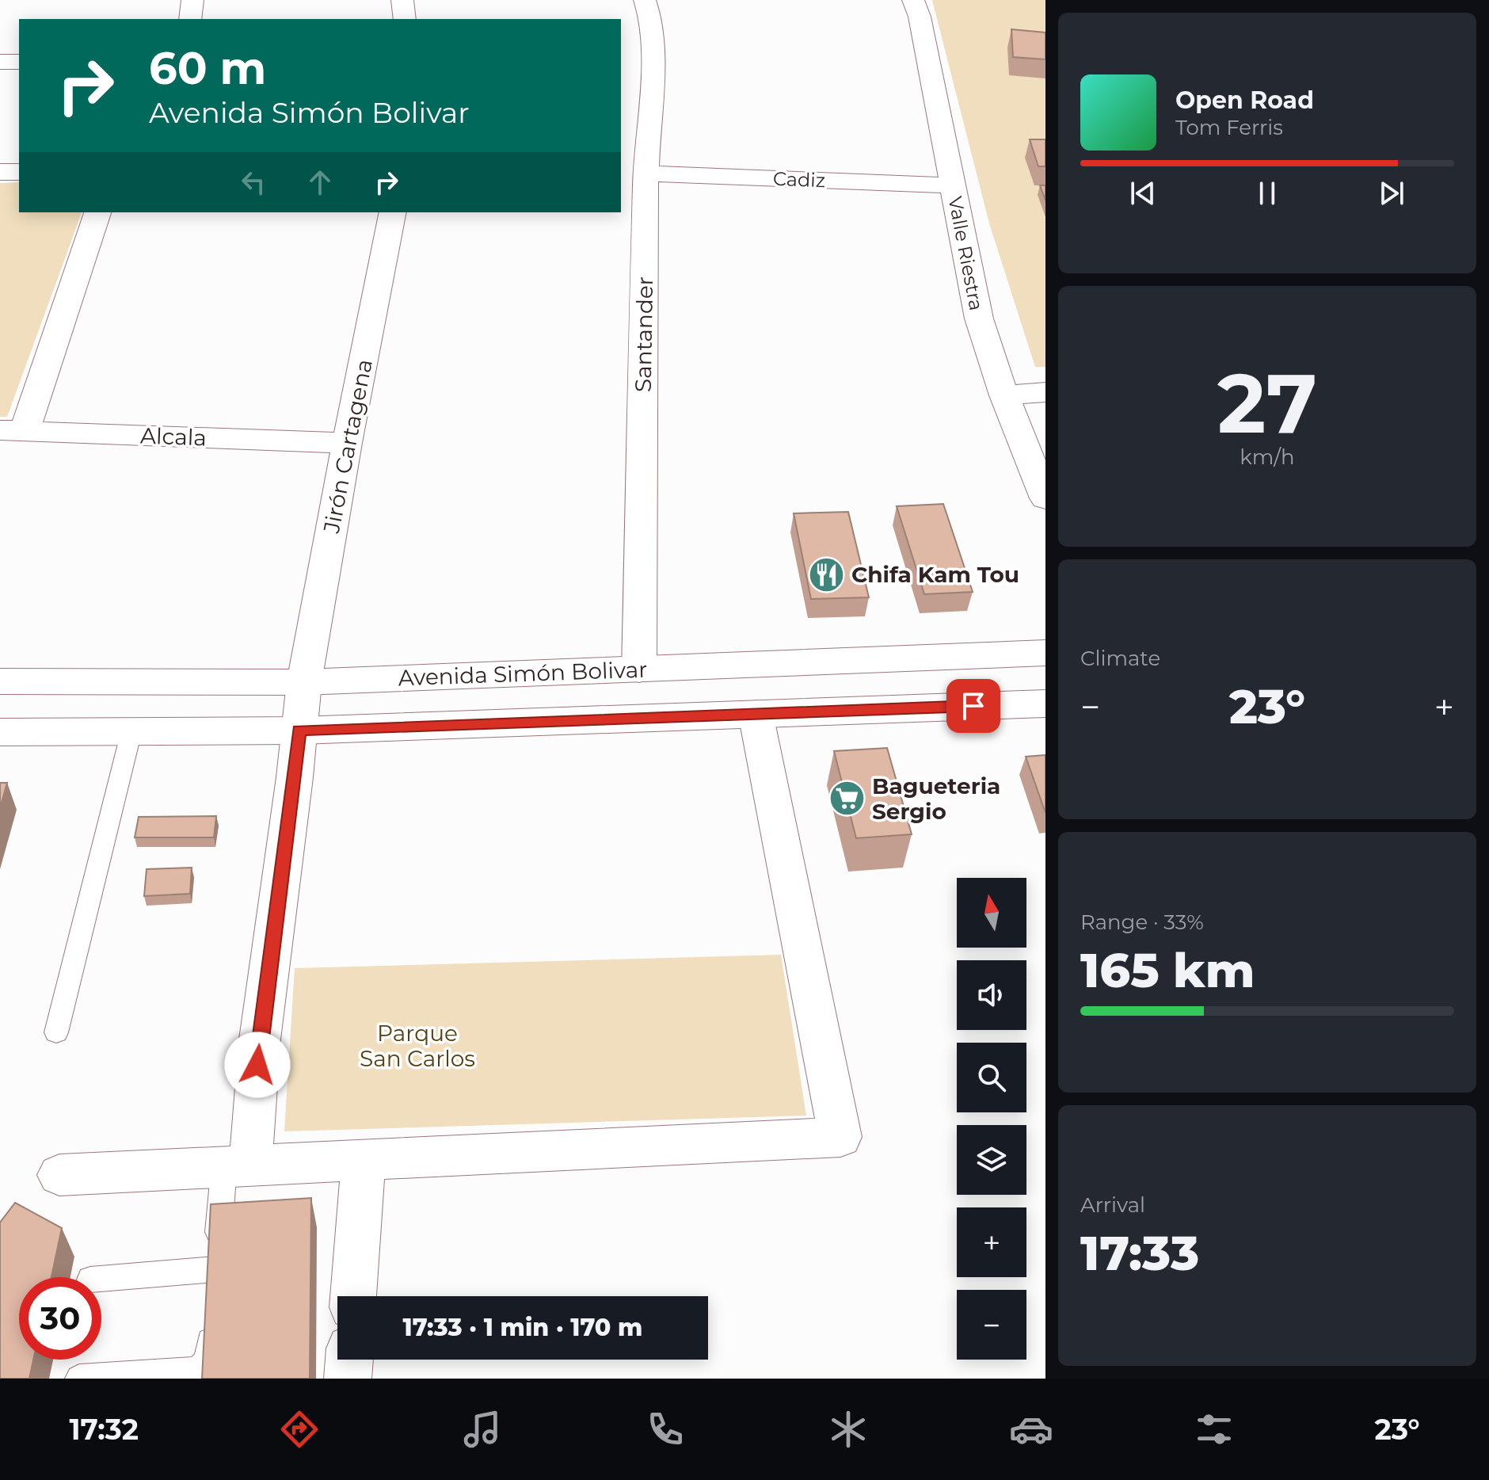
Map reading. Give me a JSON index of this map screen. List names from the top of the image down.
{
  "streets": {
    "street": [
      "Cadiz",
      "Valle Riestra",
      "Santander",
      "Alcala",
      "Jirón Cartagena",
      "Avenida Simón Bolivar"
    ]
  },
  "crossings": [
    ["Cadiz", "Valle Riestra"],
    ["Cadiz", "Santander"],
    ["Santander", "Avenida Simón Bolivar"],
    ["Alcala", "Jirón Cartagena"],
    ["Jirón Cartagena", "Avenida Simón Bolivar"]
  ],
  "parks": ["Parque San Carlos"],
  "places": {
    "restaurant": ["Chifa Kam Tou"],
    "supermarket": ["Bagueteria Sergio"]
  },
  "north": "top",
  "page": {
    "turn": ["60 m", "Avenida Simón Bolivar"],
    "song": ["Open Road", "Tom Ferris"],
    "tile": [
      ["27", "km/h"],
      "Climate",
      ["Range · 33%", "165 km"],
      ["Arrival", "17:33"]
    ],
    "heat": ["−", "23°", "+"],
    "map_buttons": ["+", "−"],
    "limit": "30",
    "trip": "17:33 · 1 min · 170 m",
    "tabs": ["17:32", "23°"]
  }
}
